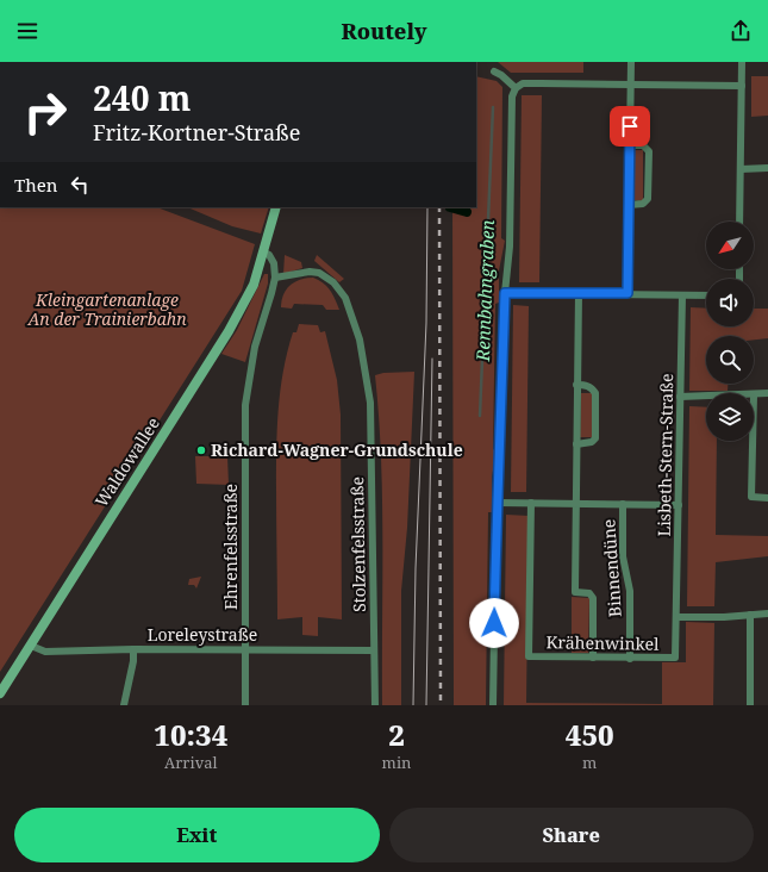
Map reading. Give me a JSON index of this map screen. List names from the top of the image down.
{
  "streets": {
    "street": [
      "Lisbeth-Stern-Straße",
      "Waldowallee",
      "Stolzenfelsstraße",
      "Ehrenfelsstraße",
      "Binnendüne",
      "Loreleystraße",
      "Krähenwinkel"
    ]
  },
  "crossings": [
    ["Lisbeth-Stern-Straße", "Krähenwinkel"],
    ["Waldowallee", "Ehrenfelsstraße"],
    ["Waldowallee", "Loreleystraße"],
    ["Stolzenfelsstraße", "Ehrenfelsstraße"],
    ["Stolzenfelsstraße", "Loreleystraße"],
    ["Ehrenfelsstraße", "Loreleystraße"],
    ["Binnendüne", "Krähenwinkel"]
  ],
  "water": ["Rennbahngraben"],
  "parks": ["Kleingartenanlage An der Trainierbahn"],
  "places": ["Richard-Wagner-Grundschule"],
  "north": "bottom left",
  "page": {
    "header": "Routely",
    "turn": ["240 m", "Fritz-Kortner-Straße"],
    "then": "Then",
    "eta": [
      "10:34",
      "Arrival",
      "2",
      "min",
      "450",
      "m"
    ],
    "buttons": ["Exit", "Share"]
  }
}
